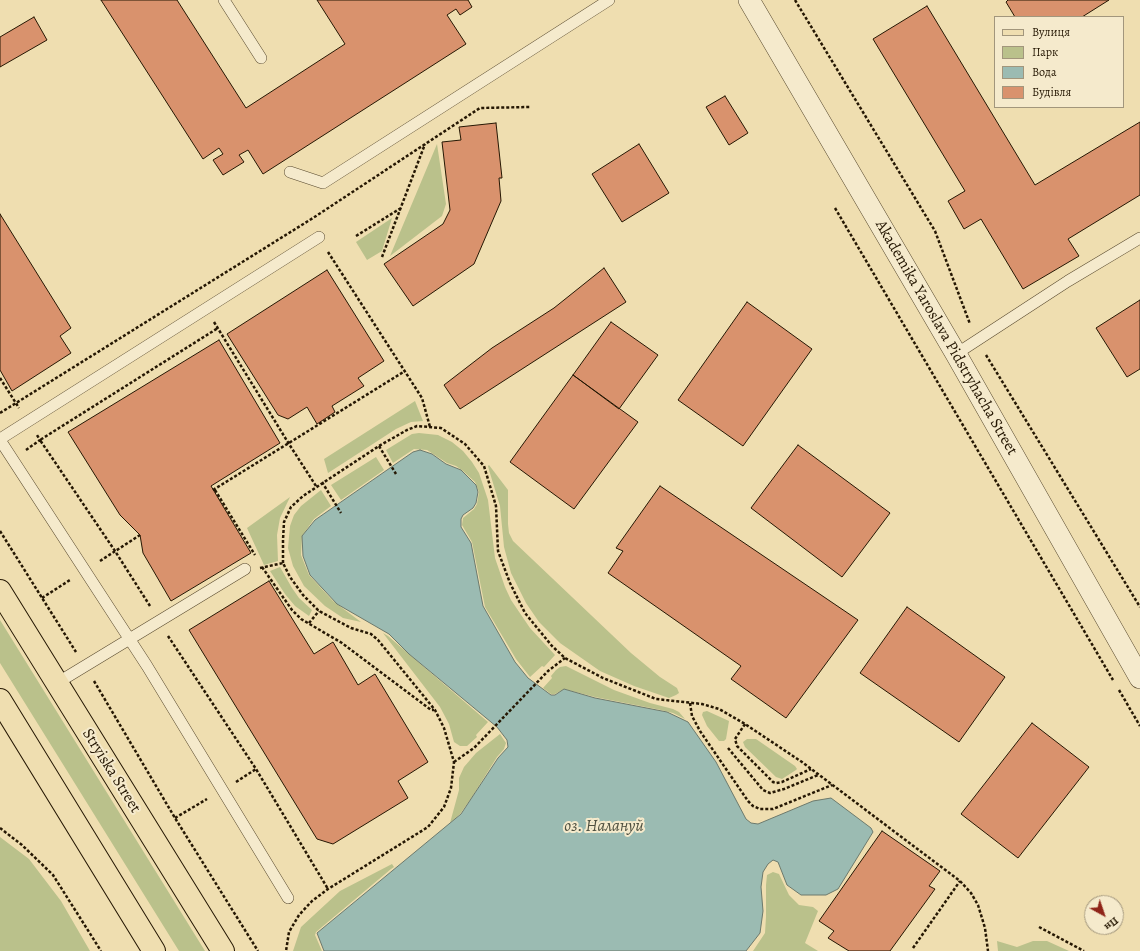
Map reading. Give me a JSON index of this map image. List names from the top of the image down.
{
  "streets": {
    "main road": ["Stryiska Street"],
    "street": ["Akademika Yaroslava Pidstryhacha Street"]
  },
  "water": ["оз. Налануй"],
  "legend": [
    "Вулиця",
    "Парк",
    "Вода",
    "Будівля"
  ],
  "north": "bottom right"
}
